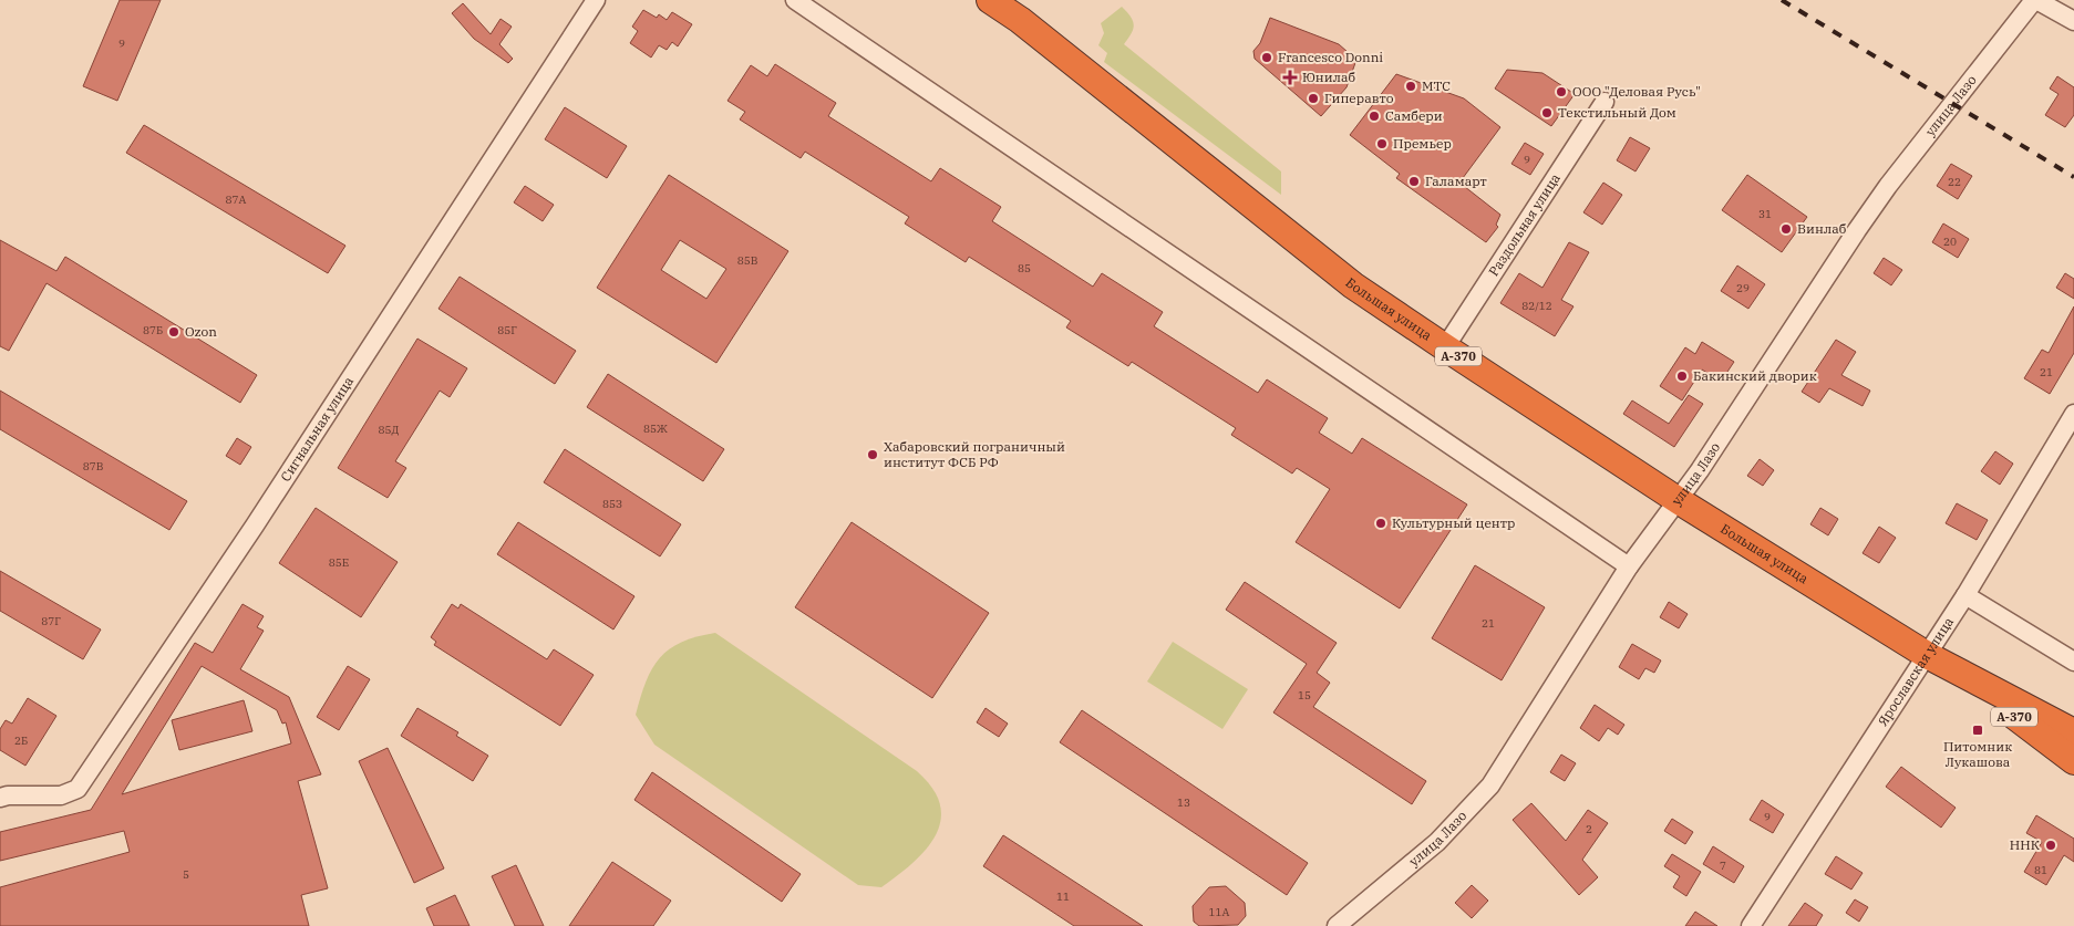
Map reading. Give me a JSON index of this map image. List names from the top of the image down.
{
  "streets": {
    "highway": ["Большая улица", "А-370"],
    "street": [
      "улица Лазо",
      "Раздольная улица",
      "Сигнальная улица",
      "Ярославская улица"
    ]
  },
  "crossings": [
    ["улица Лазо", "Большая улица"],
    ["Раздольная улица", "Большая улица"],
    ["Большая улица", "Ярославская улица"]
  ],
  "places": {
    "other": [
      "Francesco Donni",
      "МТС",
      "ООО \"Деловая Русь\"",
      "Гиперавто",
      "Текстильный Дом",
      "Самбери",
      "Премьер",
      "Галамарт",
      "Винлаб",
      "Ozon",
      "Бакинский дворик",
      "Хабаровский пограничный институт ФСБ РФ",
      "Культурный центр",
      "ННК"
    ],
    "health": ["Юнилаб"],
    "transit": ["Питомник Лукашова"]
  },
  "house_numbers": [
    "9",
    "9",
    "22",
    "87А",
    "31",
    "20",
    "85В",
    "85",
    "29",
    "82/12",
    "87Б",
    "85Г",
    "21",
    "85Ж",
    "85Д",
    "87В",
    "85З",
    "85Е",
    "87Г",
    "21",
    "15",
    "2Б",
    "13",
    "9",
    "2",
    "7",
    "81",
    "5",
    "11",
    "11А"
  ]
}
